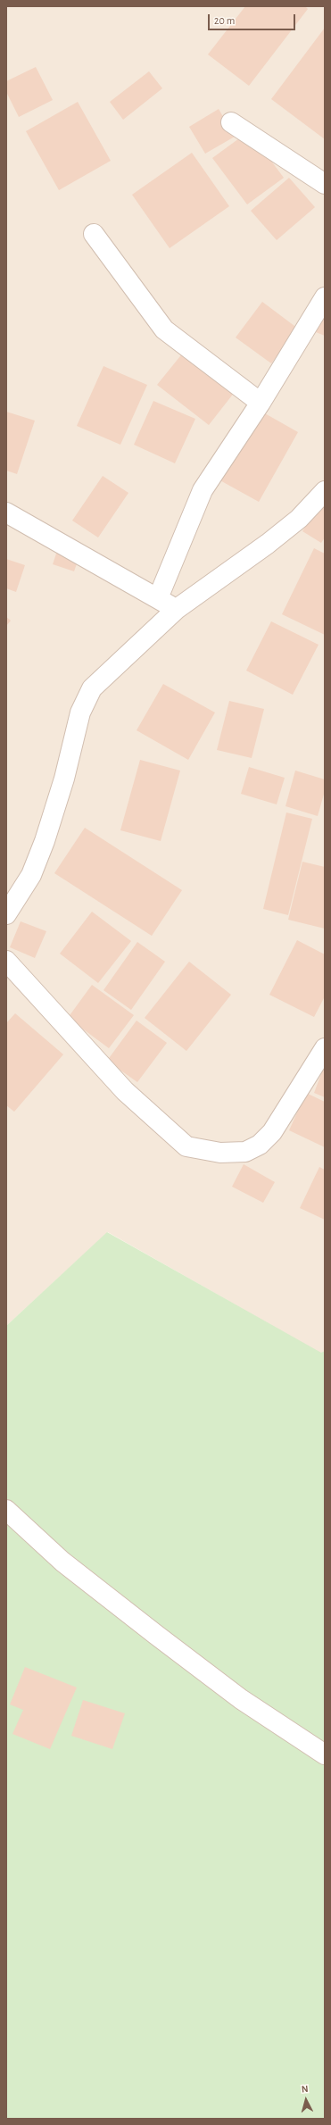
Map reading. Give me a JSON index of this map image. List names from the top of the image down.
{
  "scale_bar": "20 m",
  "north": "top"
}
